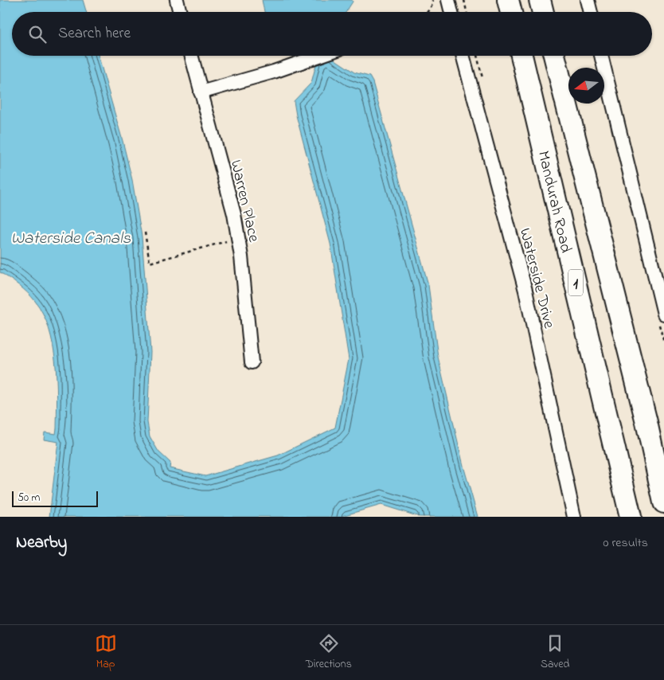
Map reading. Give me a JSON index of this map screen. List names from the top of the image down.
{
  "streets": {
    "highway": ["Mandurah Road", "1"],
    "street": ["Warren Place", "Waterside Drive"]
  },
  "water": ["Waterside Canals"],
  "scale_bar": "50 m",
  "north": "left",
  "page": {
    "search": "Search here",
    "scale": "50 m",
    "heading": ["Nearby", "0 results"],
    "nav": ["Map", "Directions", "Saved"]
  }
}
